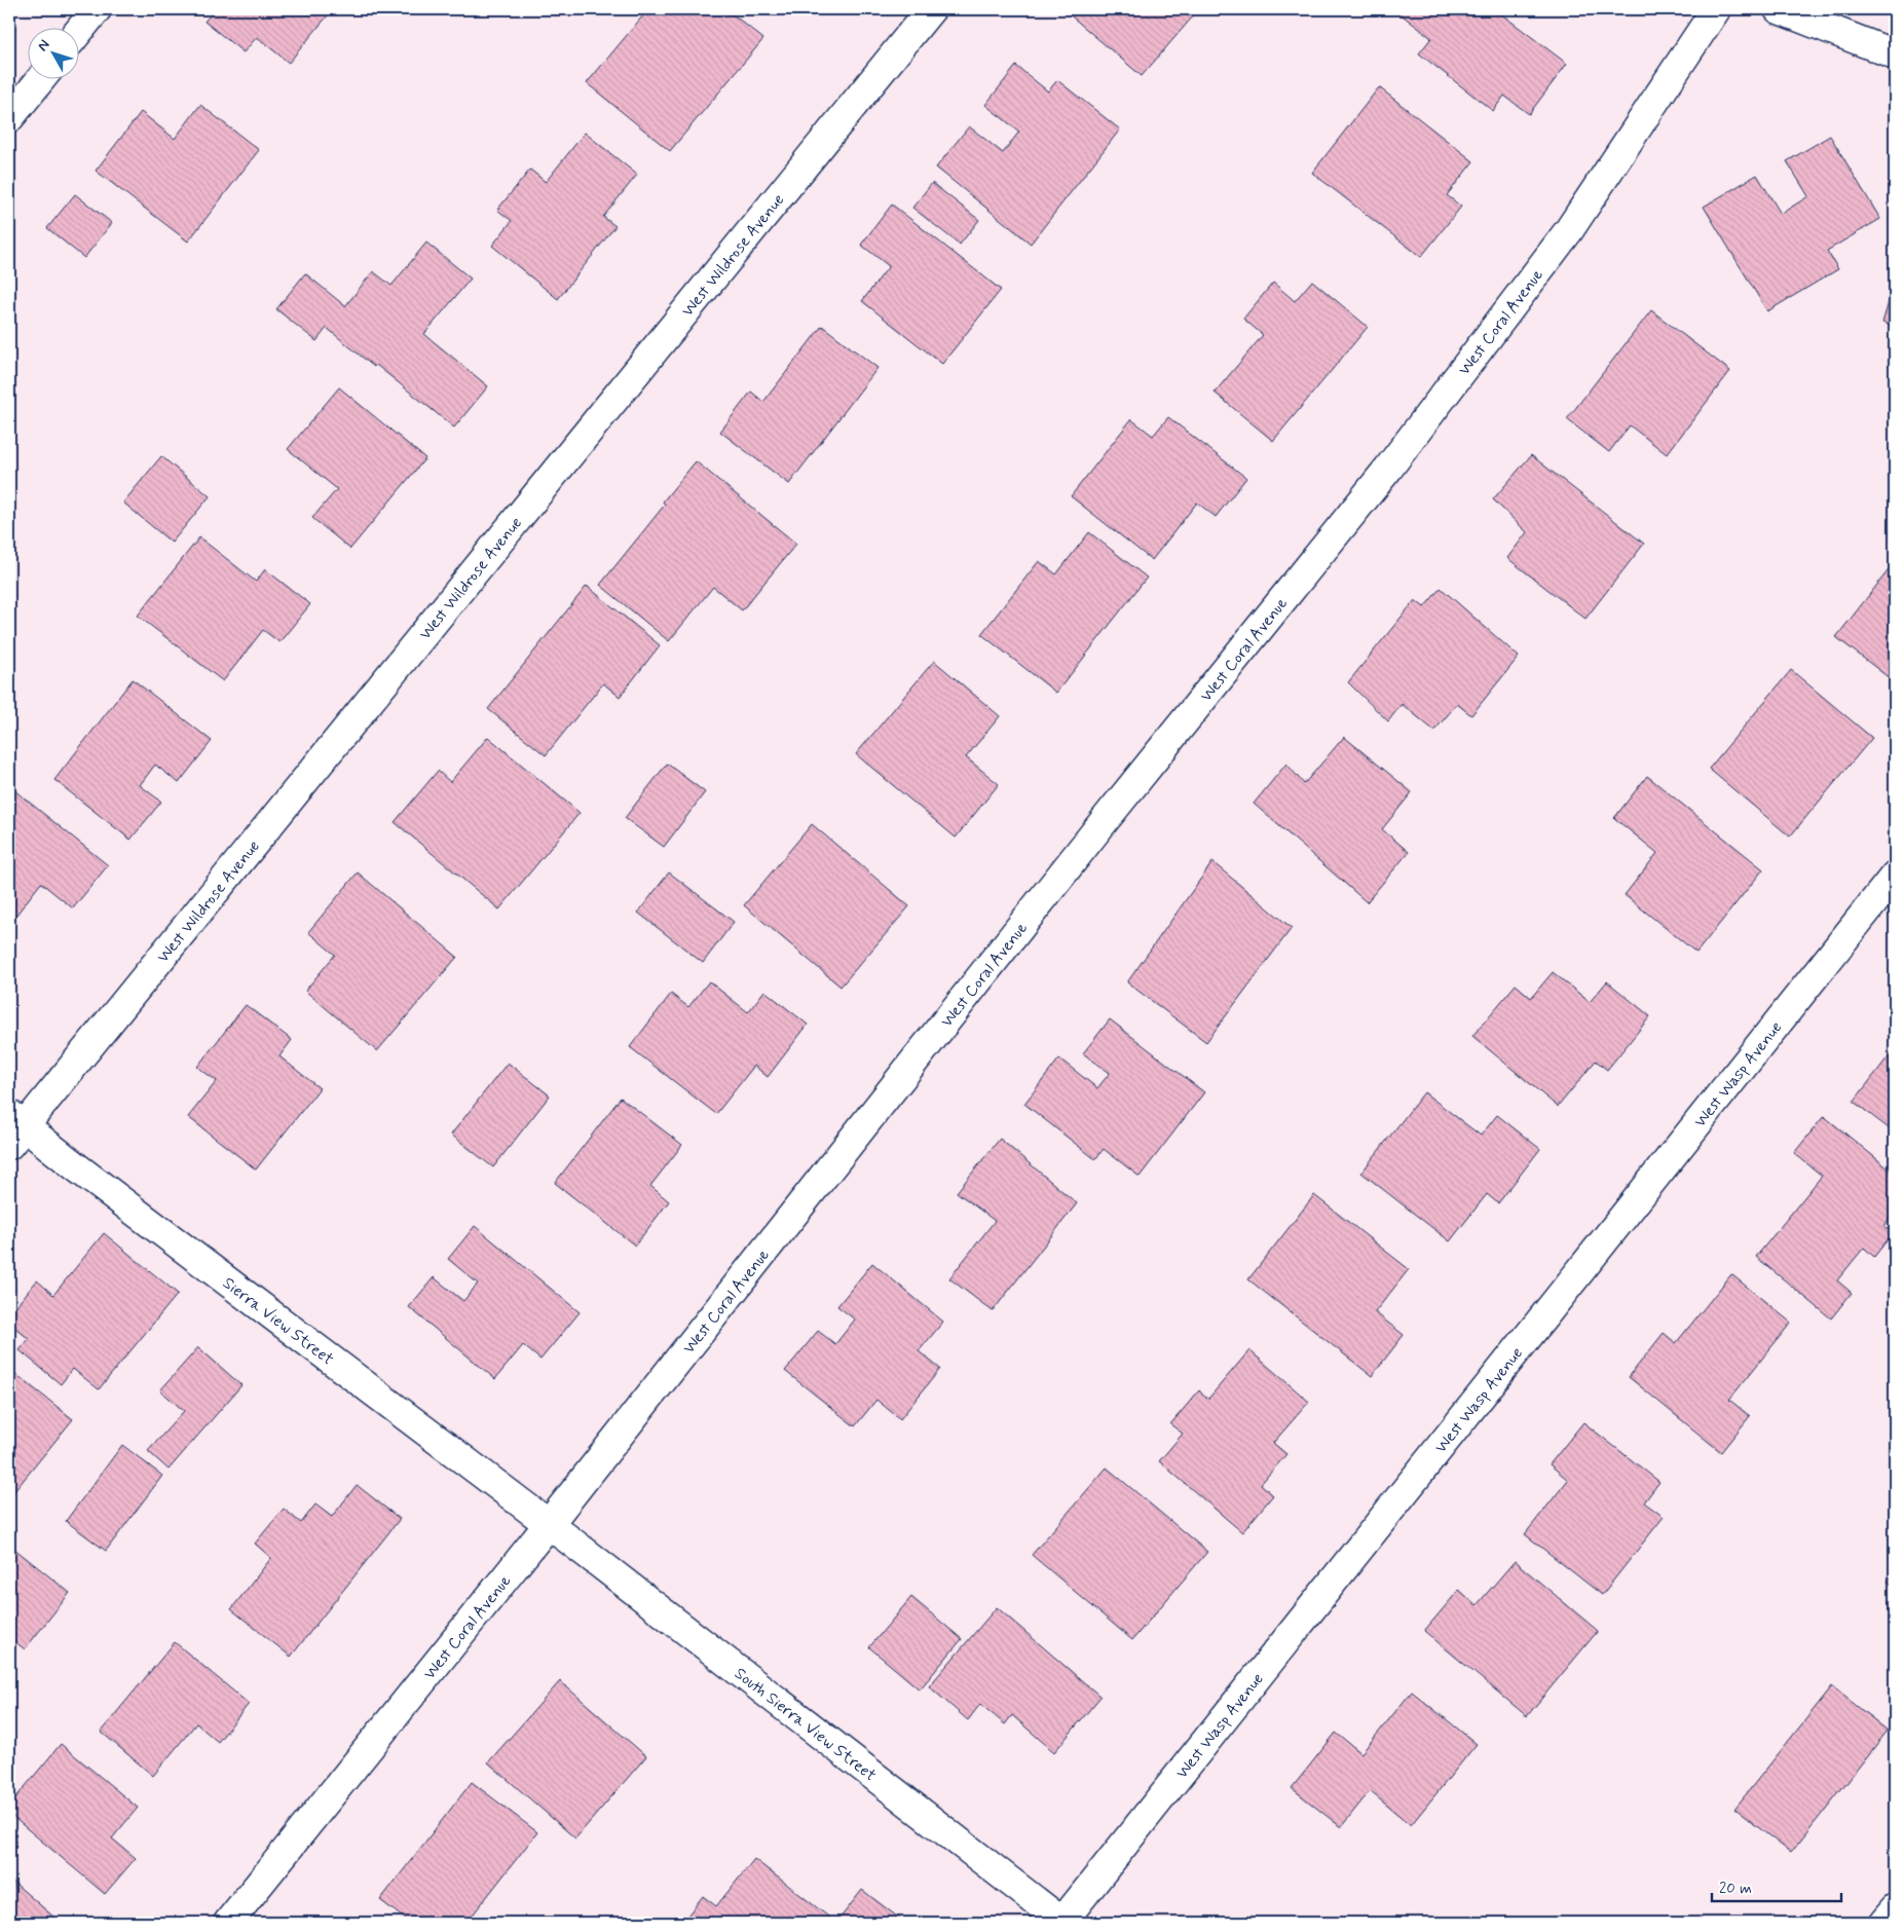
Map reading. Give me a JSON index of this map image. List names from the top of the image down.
{
  "streets": {
    "street": [
      "West Wildrose Avenue",
      "West Coral Avenue",
      "West Wasp Avenue",
      "Sierra View Street",
      "South Sierra View Street"
    ]
  },
  "crossings": [
    ["West Wildrose Avenue", "Sierra View Street"],
    ["West Coral Avenue", "Sierra View Street"],
    ["West Coral Avenue", "South Sierra View Street"],
    ["West Wasp Avenue", "South Sierra View Street"],
    ["Sierra View Street", "South Sierra View Street"]
  ],
  "scale_bar": "20 m",
  "north": "top left"
}
